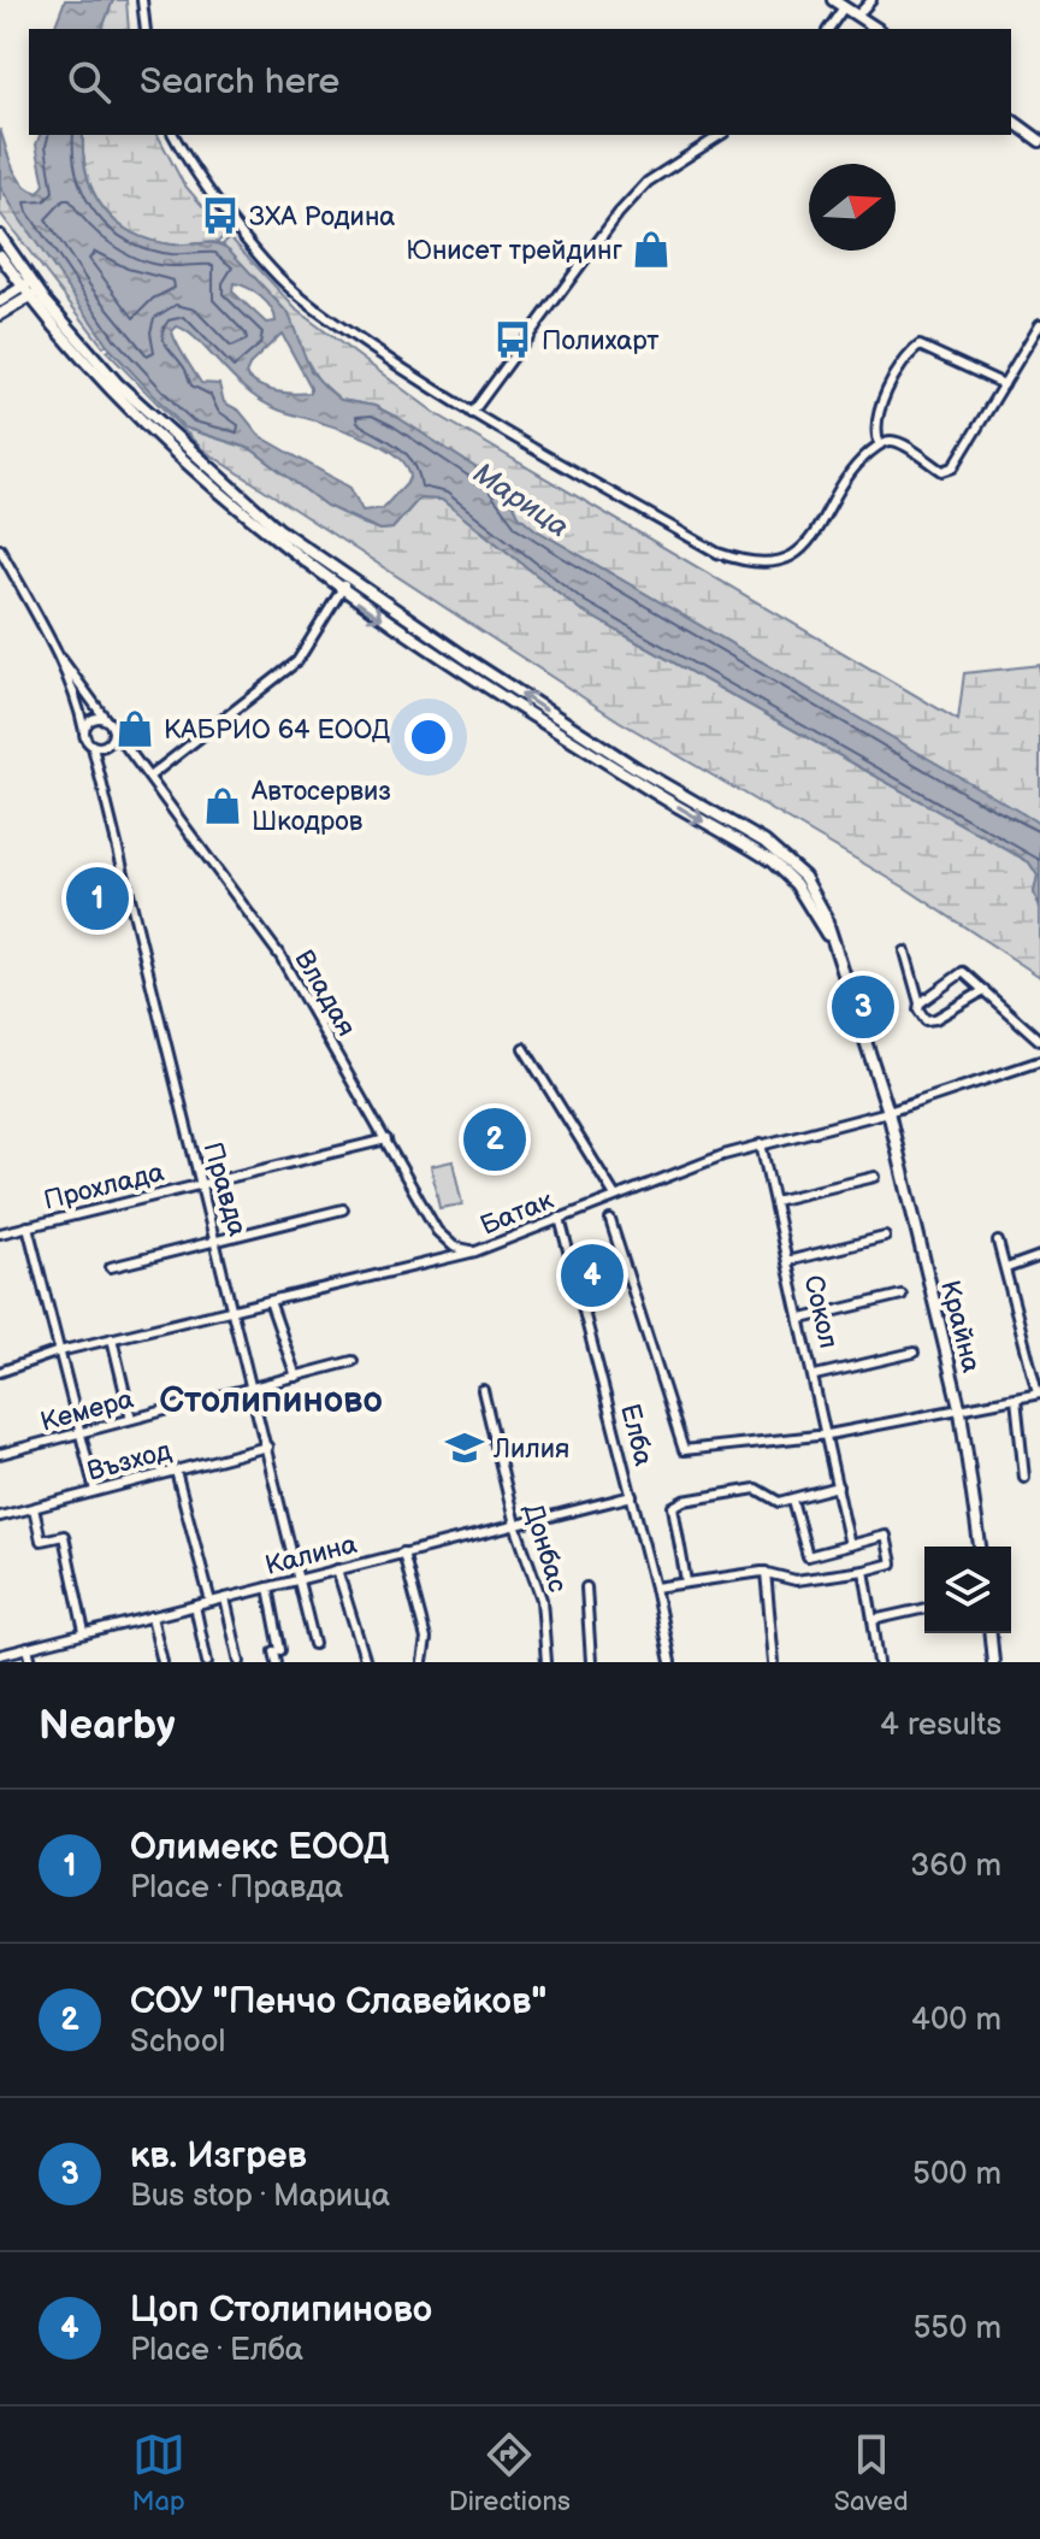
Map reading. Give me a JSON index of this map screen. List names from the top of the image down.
{
  "streets": {
    "street": [
      "Владая",
      "Прохлада",
      "Правда",
      "Батак",
      "Сокол",
      "Крайна",
      "Кемера",
      "Елба",
      "Възход",
      "Донбас",
      "Калина"
    ]
  },
  "crossings": [
    ["Владая", "Прохлада"],
    ["Владая", "Правда"],
    ["Владая", "Батак"],
    ["Прохлада", "Правда"],
    ["Правда", "Батак"],
    ["Правда", "Кемера"],
    ["Правда", "Възход"],
    ["Правда", "Калина"],
    ["Батак", "Сокол"],
    ["Батак", "Крайна"],
    ["Батак", "Елба"],
    ["Елба", "Калина"],
    ["Донбас", "Калина"]
  ],
  "districts": ["Столипиново"],
  "water": ["Марица"],
  "places": {
    "bus stop": ["ЗХА Родина", "Полихарт"],
    "shop": ["Юнисет трейдинг", "КАБРИО 64 ЕООД", "Автосервиз Шкодров"],
    "school or university": ["Лилия"]
  },
  "north": "right",
  "page": {
    "search": "Search here",
    "pins": [
      "1",
      "3",
      "2",
      "4"
    ],
    "heading": ["Nearby", "4 results"],
    "list": [
      {
        "mark": "1",
        "name": "Олимекс ЕООД",
        "note": "Place · Правда",
        "value": "360 m"
      },
      {
        "mark": "2",
        "name": "СОУ \"Пенчо Славейков\"",
        "note": "School",
        "value": "400 m"
      },
      {
        "mark": "3",
        "name": "кв. Изгрев",
        "note": "Bus stop · Марица",
        "value": "500 m"
      },
      {
        "mark": "4",
        "name": "Цоп Столипиново",
        "note": "Place · Елба",
        "value": "550 m"
      }
    ],
    "nav": ["Map", "Directions", "Saved"]
  }
}
